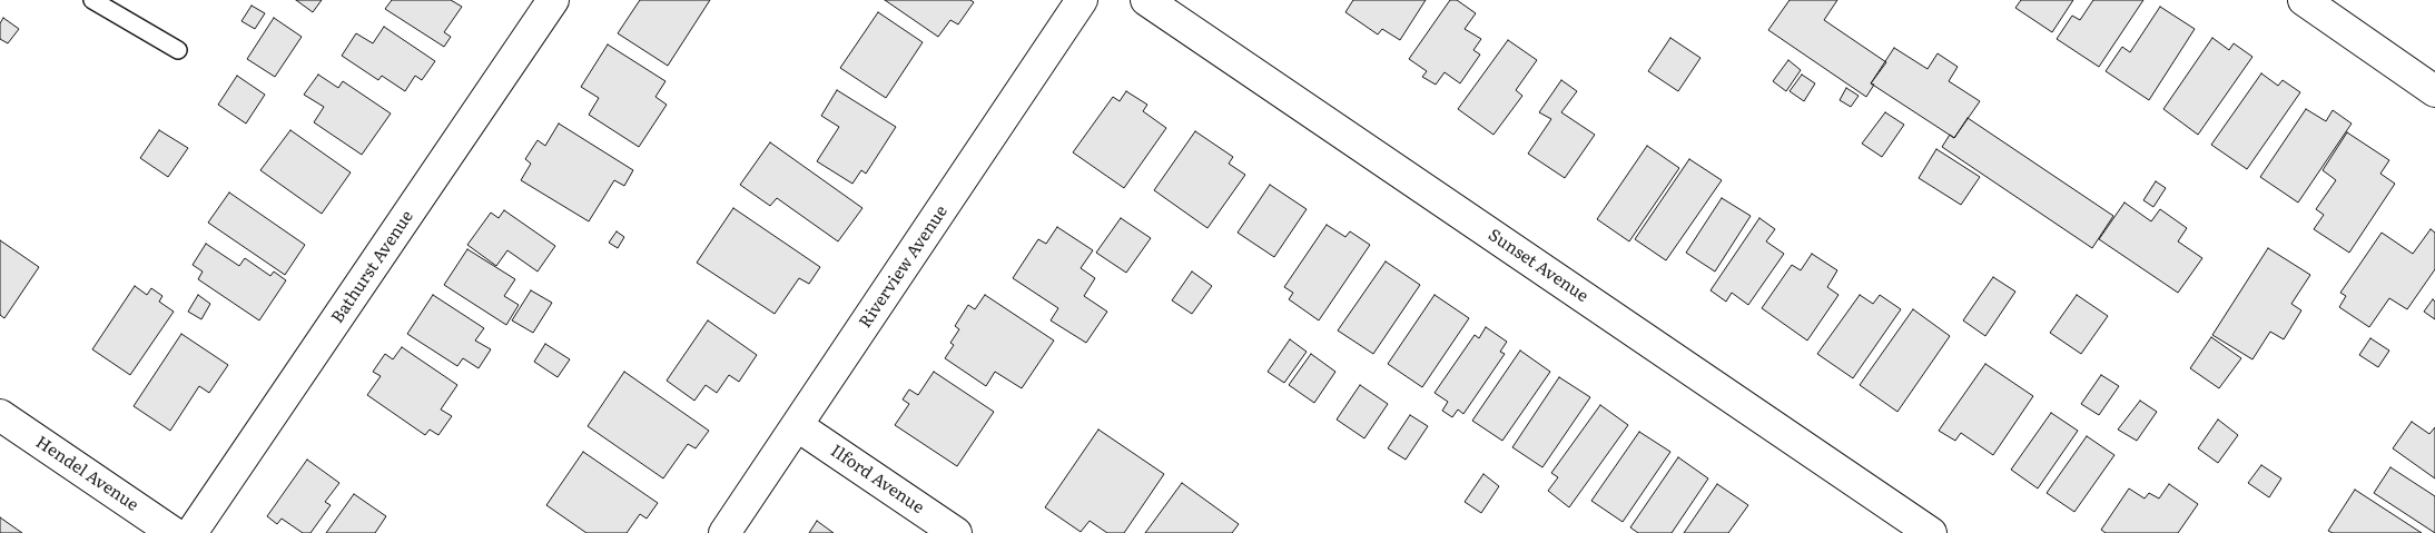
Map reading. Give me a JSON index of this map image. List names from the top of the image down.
{
  "streets": {
    "street": [
      "Sunset Avenue",
      "Bathurst Avenue",
      "Riverview Avenue",
      "Hendel Avenue",
      "Ilford Avenue"
    ]
  },
  "crossings": [
    ["Riverview Avenue", "Ilford Avenue"]
  ]
}
